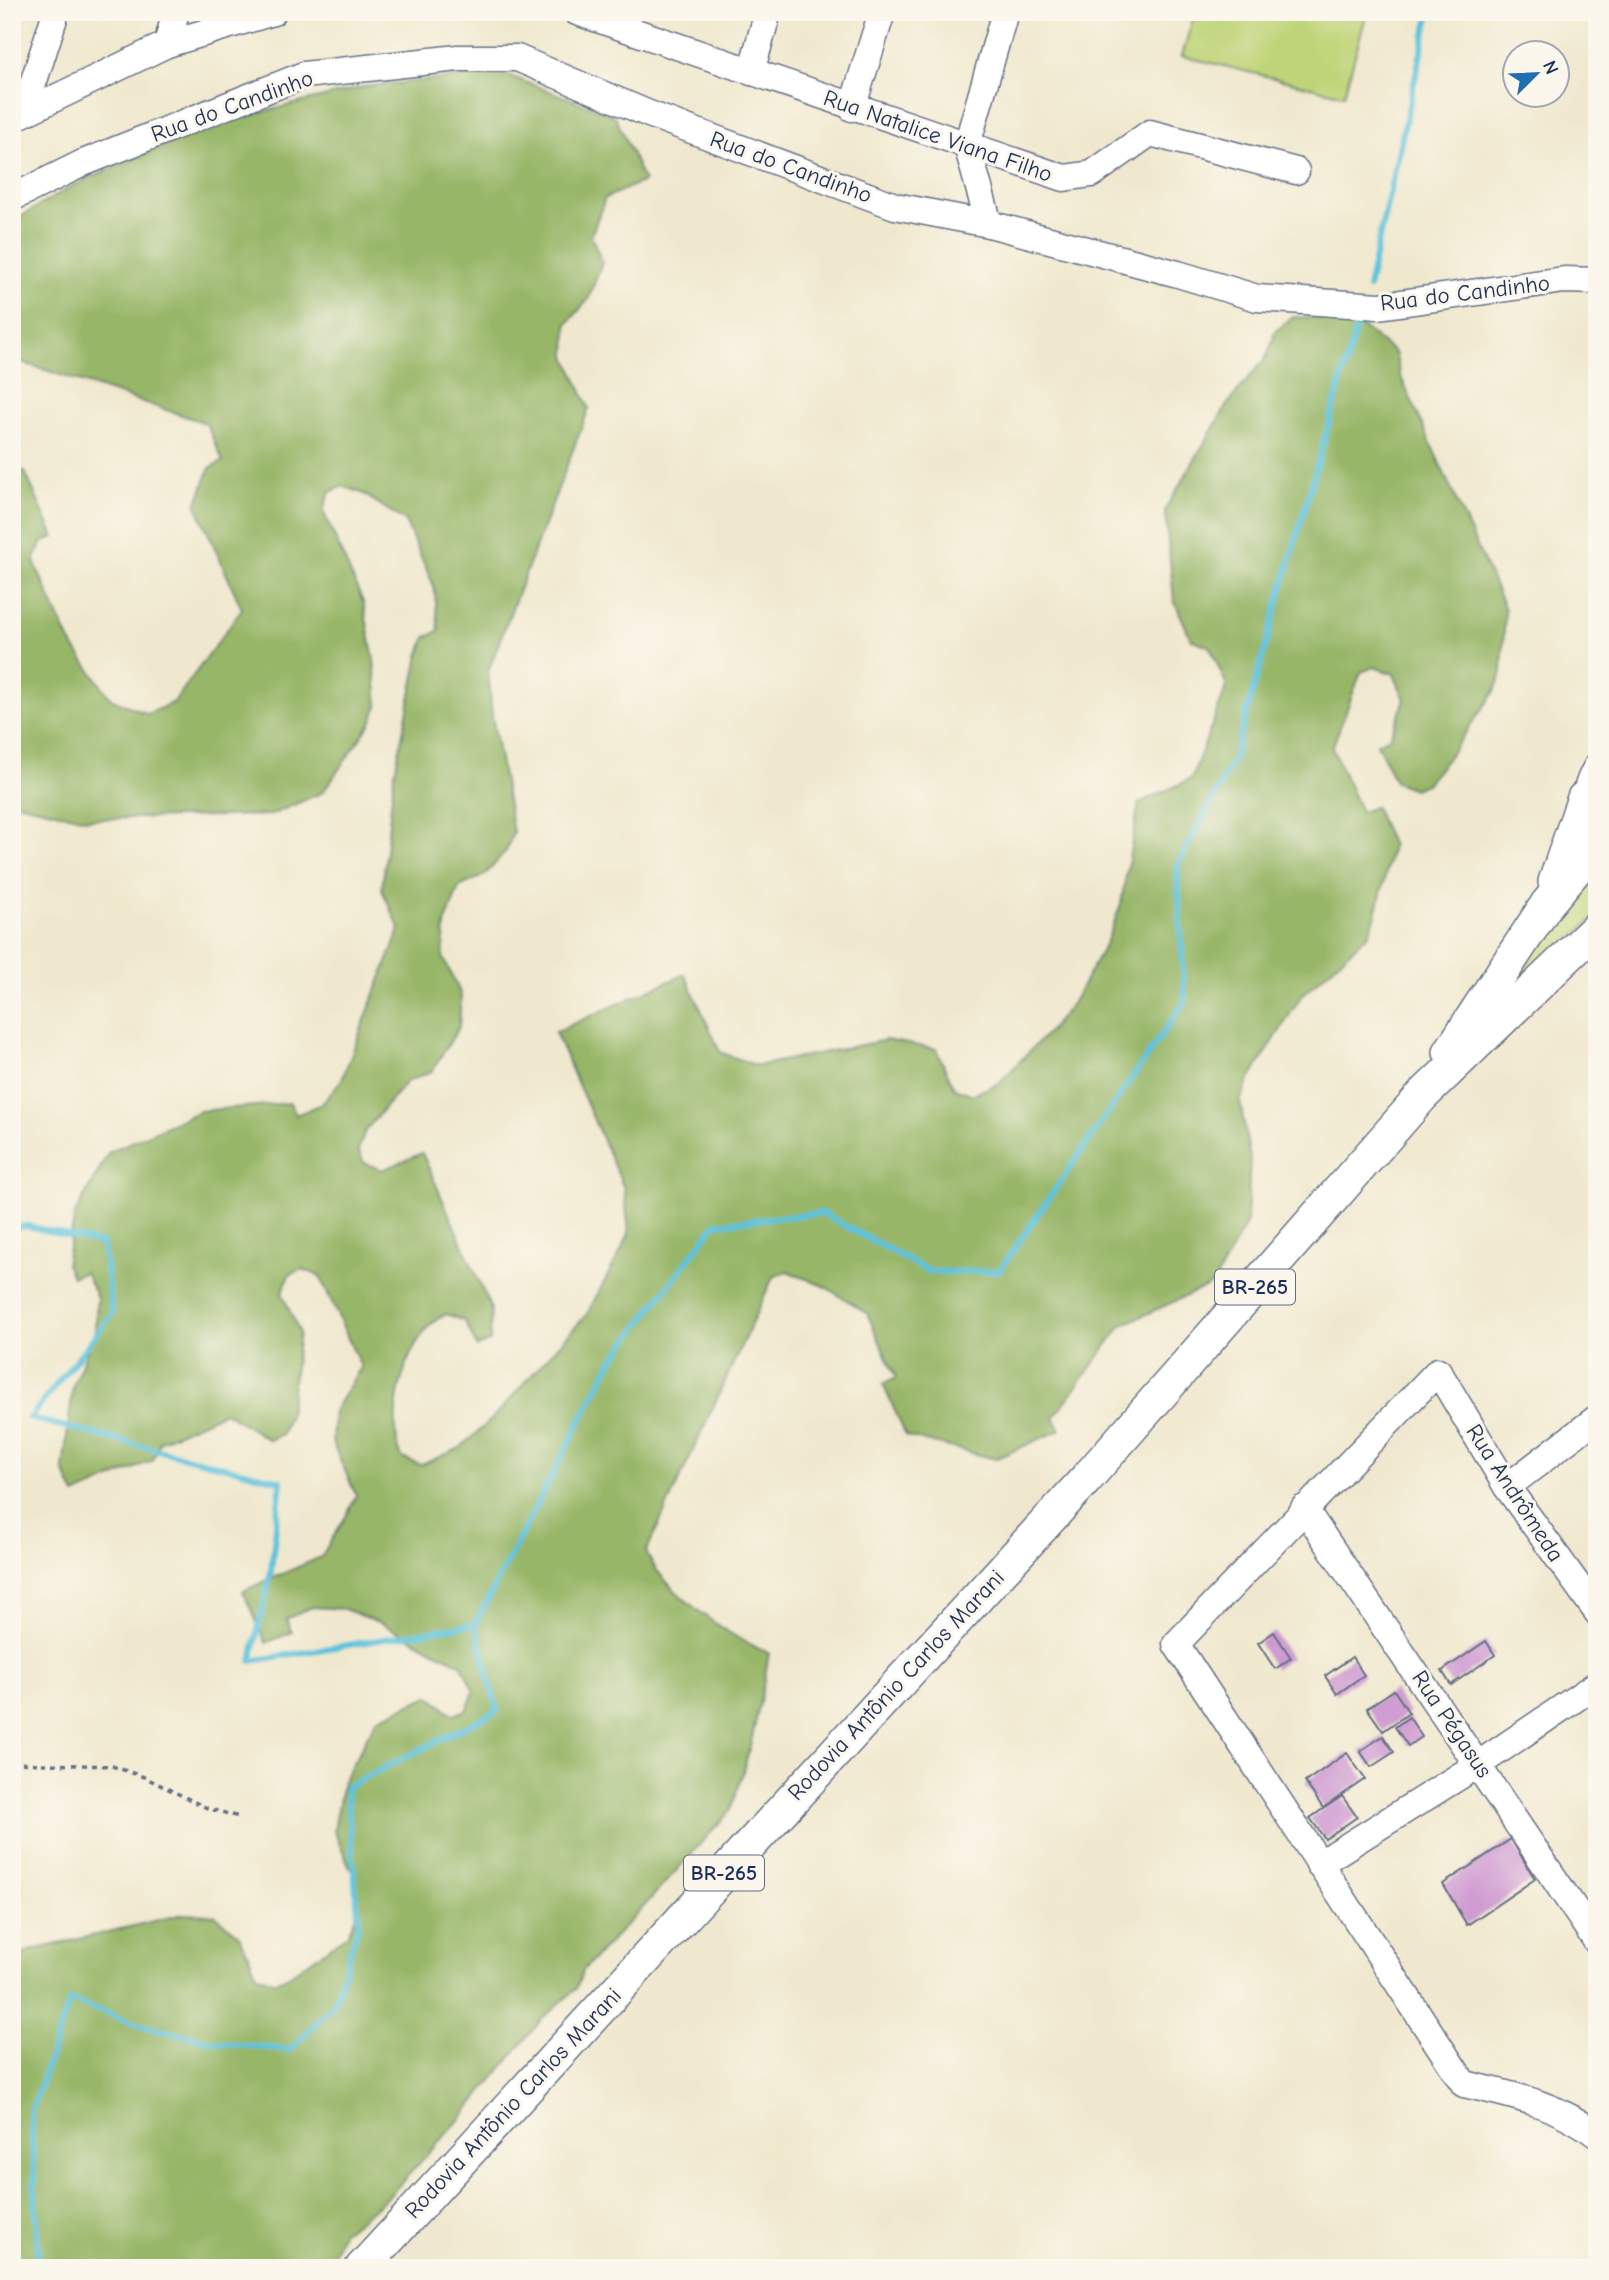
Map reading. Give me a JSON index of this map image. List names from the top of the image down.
{
  "streets": {
    "main road": ["BR-265", "Rodovia Antônio Carlos Marani"],
    "street": [
      "Rua do Candinho",
      "Rua Natalice Viana Filho",
      "Rua Andrômeda",
      "Rua Pégasus"
    ]
  },
  "crossings": [
    ["Rua Andrômeda", "Rua Pégasus"]
  ],
  "north": "top right"
}
